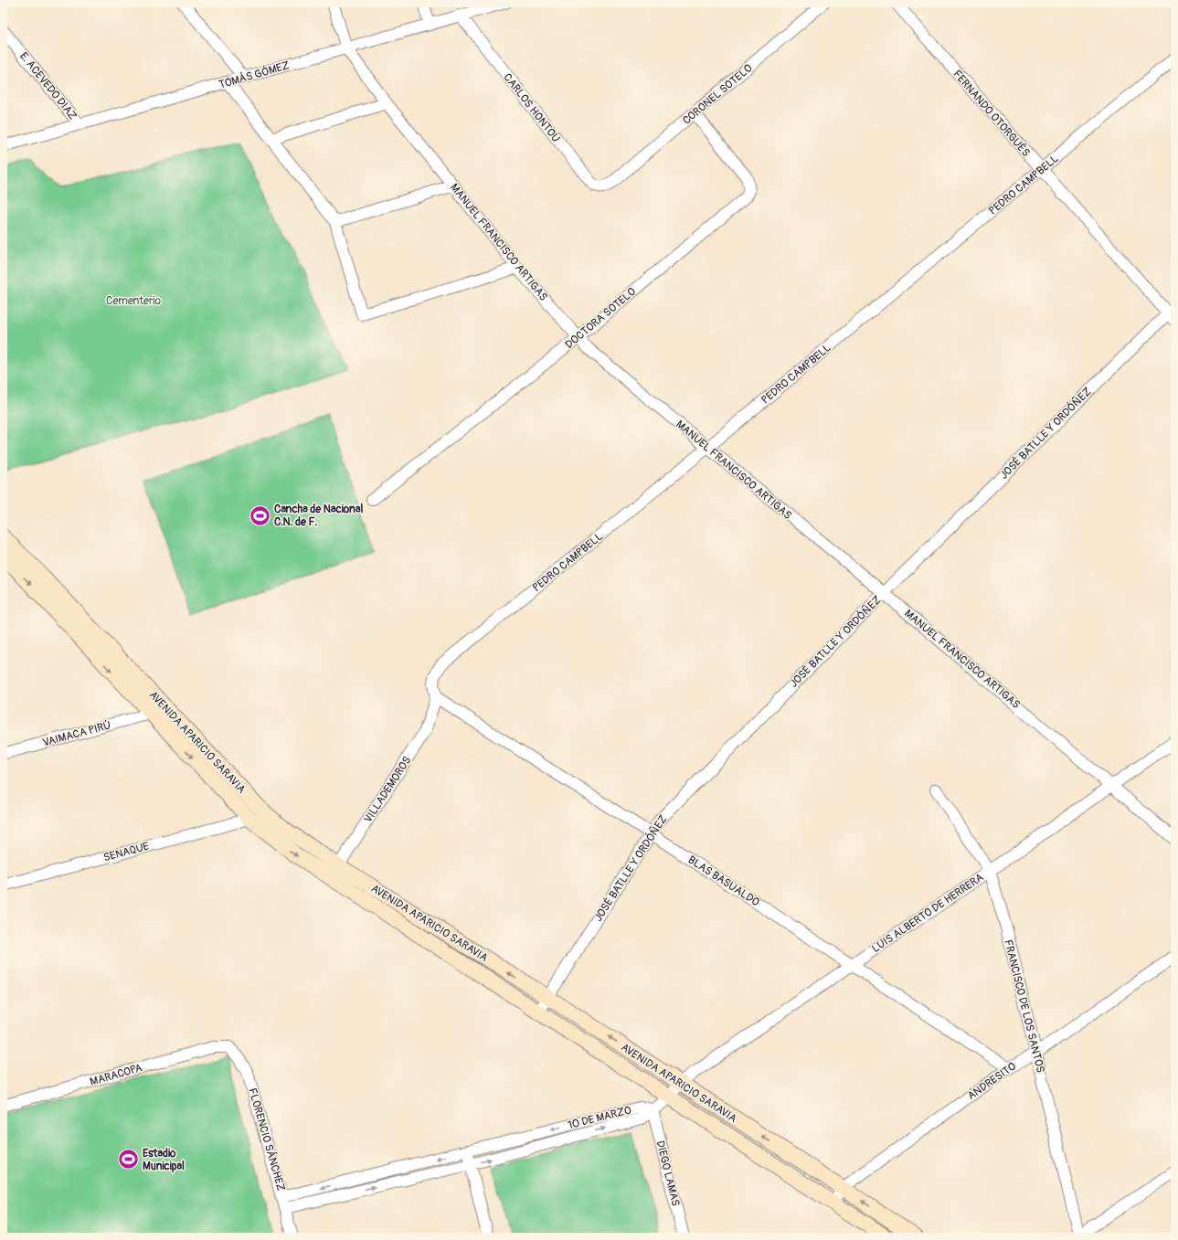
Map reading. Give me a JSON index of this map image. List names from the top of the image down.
{
  "streets": {
    "street": [
      "TOMÁS GÓMEZ",
      "E. ACEVEDO DIAZ",
      "CORONEL SOTELO",
      "CARLOS HONTOU",
      "FERNANDO OTORGUÉS",
      "PEDRO CAMPBELL",
      "MANUEL FRANCISCO ARTIGAS",
      "DOCTORA SOTELO",
      "JOSÉ BATLLE Y ORDÓÑEZ",
      "VAIMACA PIRÚ",
      "AVENIDA APARICIO SARAVIA",
      "VILLADEMOROS",
      "SENAQUE",
      "BLAS BASUALDO",
      "LUIS ALBERTO DE HERRERA",
      "FRANCISCO DE LOS SANTOS",
      "MARACOPA",
      "ANDRESITO",
      "10 DE MARZO",
      "FLORENCIO SÁNCHEZ",
      "DIEGO LAMAS"
    ]
  },
  "crossings": [
    ["TOMÁS GÓMEZ", "E. ACEVEDO DIAZ"],
    ["TOMÁS GÓMEZ", "CARLOS HONTOU"],
    ["TOMÁS GÓMEZ", "MANUEL FRANCISCO ARTIGAS"],
    ["CORONEL SOTELO", "CARLOS HONTOU"],
    ["CORONEL SOTELO", "DOCTORA SOTELO"],
    ["FERNANDO OTORGUÉS", "PEDRO CAMPBELL"],
    ["FERNANDO OTORGUÉS", "JOSÉ BATLLE Y ORDÓÑEZ"],
    ["PEDRO CAMPBELL", "MANUEL FRANCISCO ARTIGAS"],
    ["PEDRO CAMPBELL", "VILLADEMOROS"],
    ["PEDRO CAMPBELL", "BLAS BASUALDO"],
    ["MANUEL FRANCISCO ARTIGAS", "DOCTORA SOTELO"],
    ["MANUEL FRANCISCO ARTIGAS", "JOSÉ BATLLE Y ORDÓÑEZ"],
    ["MANUEL FRANCISCO ARTIGAS", "LUIS ALBERTO DE HERRERA"],
    ["JOSÉ BATLLE Y ORDÓÑEZ", "AVENIDA APARICIO SARAVIA"],
    ["JOSÉ BATLLE Y ORDÓÑEZ", "BLAS BASUALDO"],
    ["VAIMACA PIRÚ", "AVENIDA APARICIO SARAVIA"],
    ["AVENIDA APARICIO SARAVIA", "VILLADEMOROS"],
    ["AVENIDA APARICIO SARAVIA", "SENAQUE"],
    ["AVENIDA APARICIO SARAVIA", "LUIS ALBERTO DE HERRERA"],
    ["AVENIDA APARICIO SARAVIA", "ANDRESITO"],
    ["VILLADEMOROS", "BLAS BASUALDO"],
    ["BLAS BASUALDO", "LUIS ALBERTO DE HERRERA"],
    ["BLAS BASUALDO", "ANDRESITO"],
    ["LUIS ALBERTO DE HERRERA", "FRANCISCO DE LOS SANTOS"],
    ["FRANCISCO DE LOS SANTOS", "ANDRESITO"],
    ["MARACOPA", "FLORENCIO SÁNCHEZ"],
    ["10 DE MARZO", "FLORENCIO SÁNCHEZ"],
    ["10 DE MARZO", "DIEGO LAMAS"]
  ],
  "parks": ["Cementerio"],
  "places": {
    "sports": ["Cancha de Nacional C.N. de F.", "Estadio Municipal"]
  }
}
